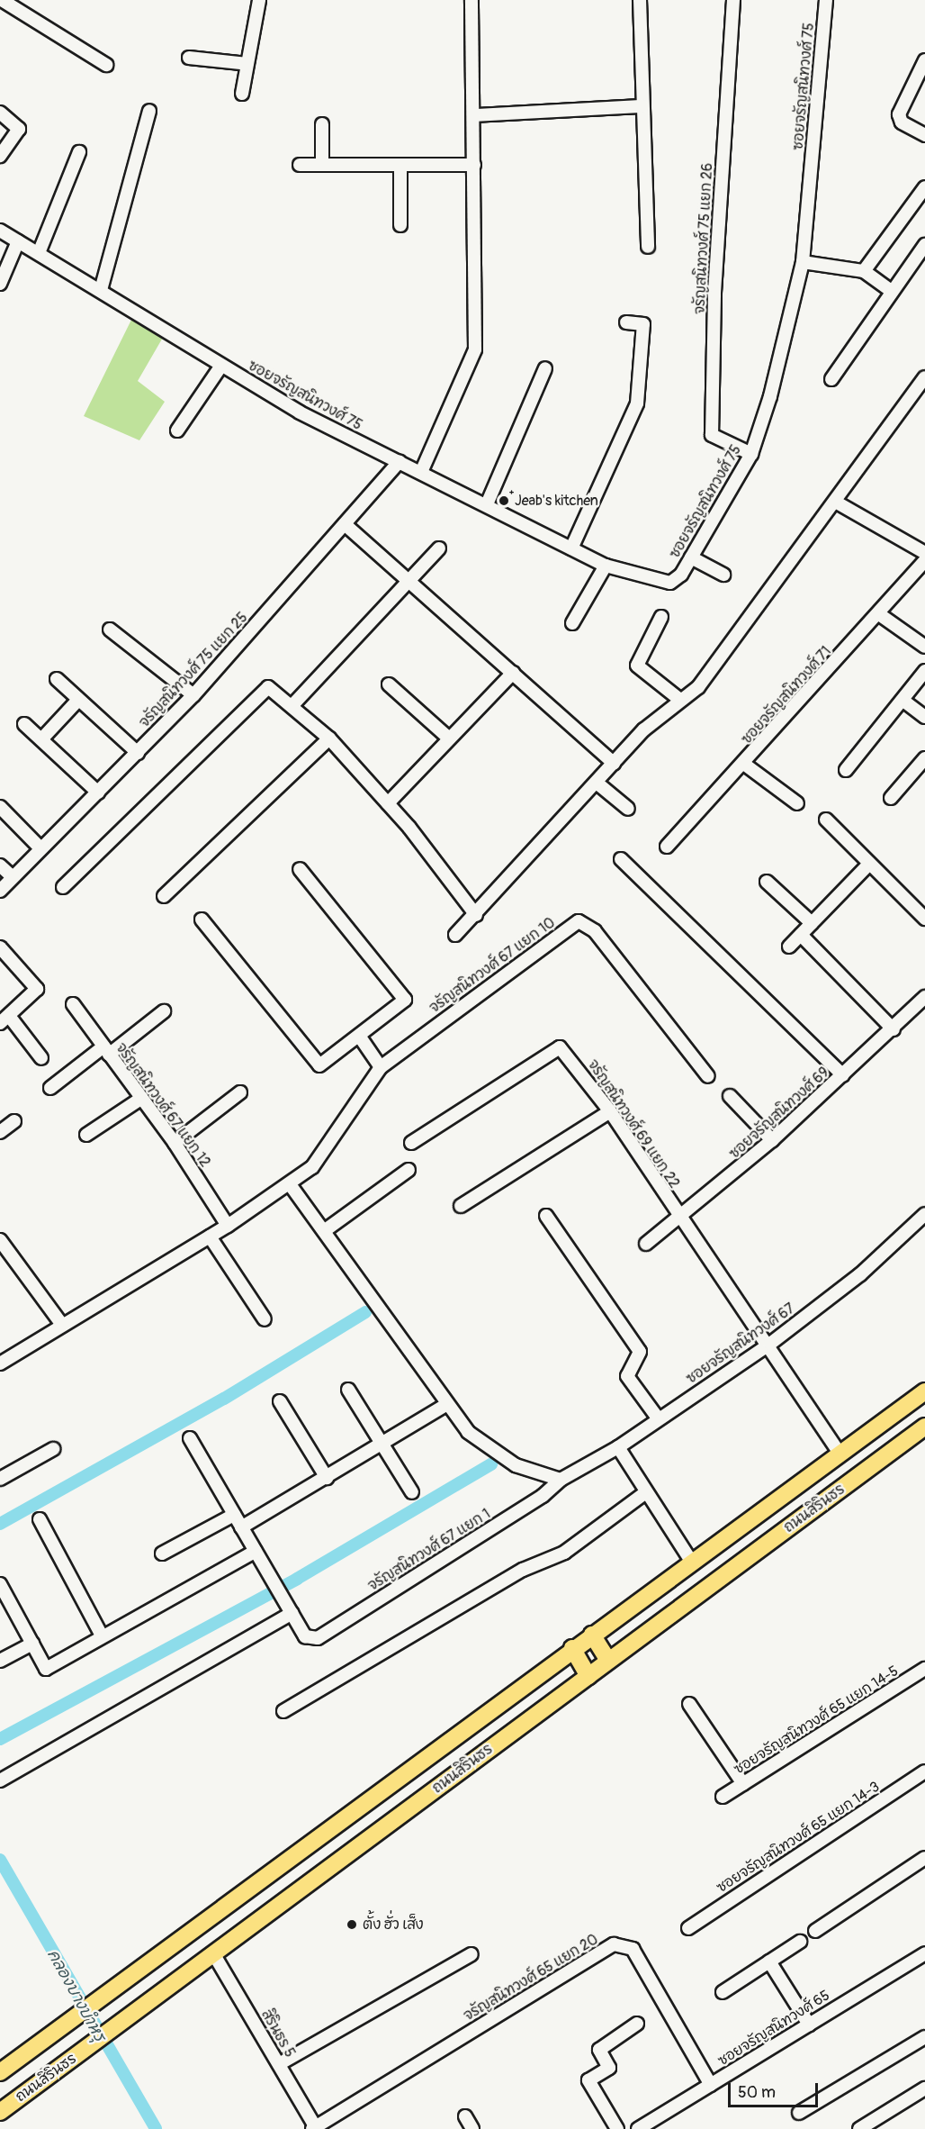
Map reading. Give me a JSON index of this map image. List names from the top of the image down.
{
  "streets": {
    "main road": ["ถนนสิรินธร"],
    "street": [
      "ซอยจรัญสนิทวงศ์ 75",
      "จรัญสนิทวงศ์ 75 แยก 26",
      "จรัญสนิทวงศ์ 75 แยก 25",
      "ซอยจรัญสนิทวงศ์ 71",
      "จรัญสนิทวงศ์ 67 แยก 10",
      "จรัญสนิทวงศ์ 67 แยก 12",
      "ซอยจรัญสนิทวงศ์ 69",
      "จรัญสนิทวงศ์ 69 แยก 22",
      "ซอยจรัญสนิทวงศ์ 67",
      "จรัญสนิทวงศ์ 67 แยก 1",
      "ซอยจรัญสนิทวงศ์ 65 แยก 14-5",
      "ซอยจรัญสนิทวงศ์ 65 แยก 14-3",
      "จรัญสนิทวงศ์ 65 แยก 20",
      "ซอยจรัญสนิทวงศ์ 65",
      "สิรินธร 5"
    ]
  },
  "crossings": [
    ["ซอยจรัญสนิทวงศ์ 75", "จรัญสนิทวงศ์ 75 แยก 26"],
    ["ซอยจรัญสนิทวงศ์ 75", "จรัญสนิทวงศ์ 75 แยก 25"],
    ["จรัญสนิทวงศ์ 67 แยก 10", "จรัญสนิทวงศ์ 67 แยก 12"],
    ["ซอยจรัญสนิทวงศ์ 69", "จรัญสนิทวงศ์ 69 แยก 22"],
    ["จรัญสนิทวงศ์ 69 แยก 22", "ซอยจรัญสนิทวงศ์ 67"],
    ["จรัญสนิทวงศ์ 69 แยก 22", "ถนนสิรินธร"],
    ["ซอยจรัญสนิทวงศ์ 67", "จรัญสนิทวงศ์ 67 แยก 1"],
    ["ถนนสิรินธร", "สิรินธร 5"],
    ["จรัญสนิทวงศ์ 65 แยก 20", "ซอยจรัญสนิทวงศ์ 65"],
    ["จรัญสนิทวงศ์ 65 แยก 20", "สิรินธร 5"]
  ],
  "water": ["คลองบางบำหรุ"],
  "places": ["๋Jeab's kitchen", "ตั้ง ฮั่ว เส็ง"],
  "scale_bar": "50 m"
}
